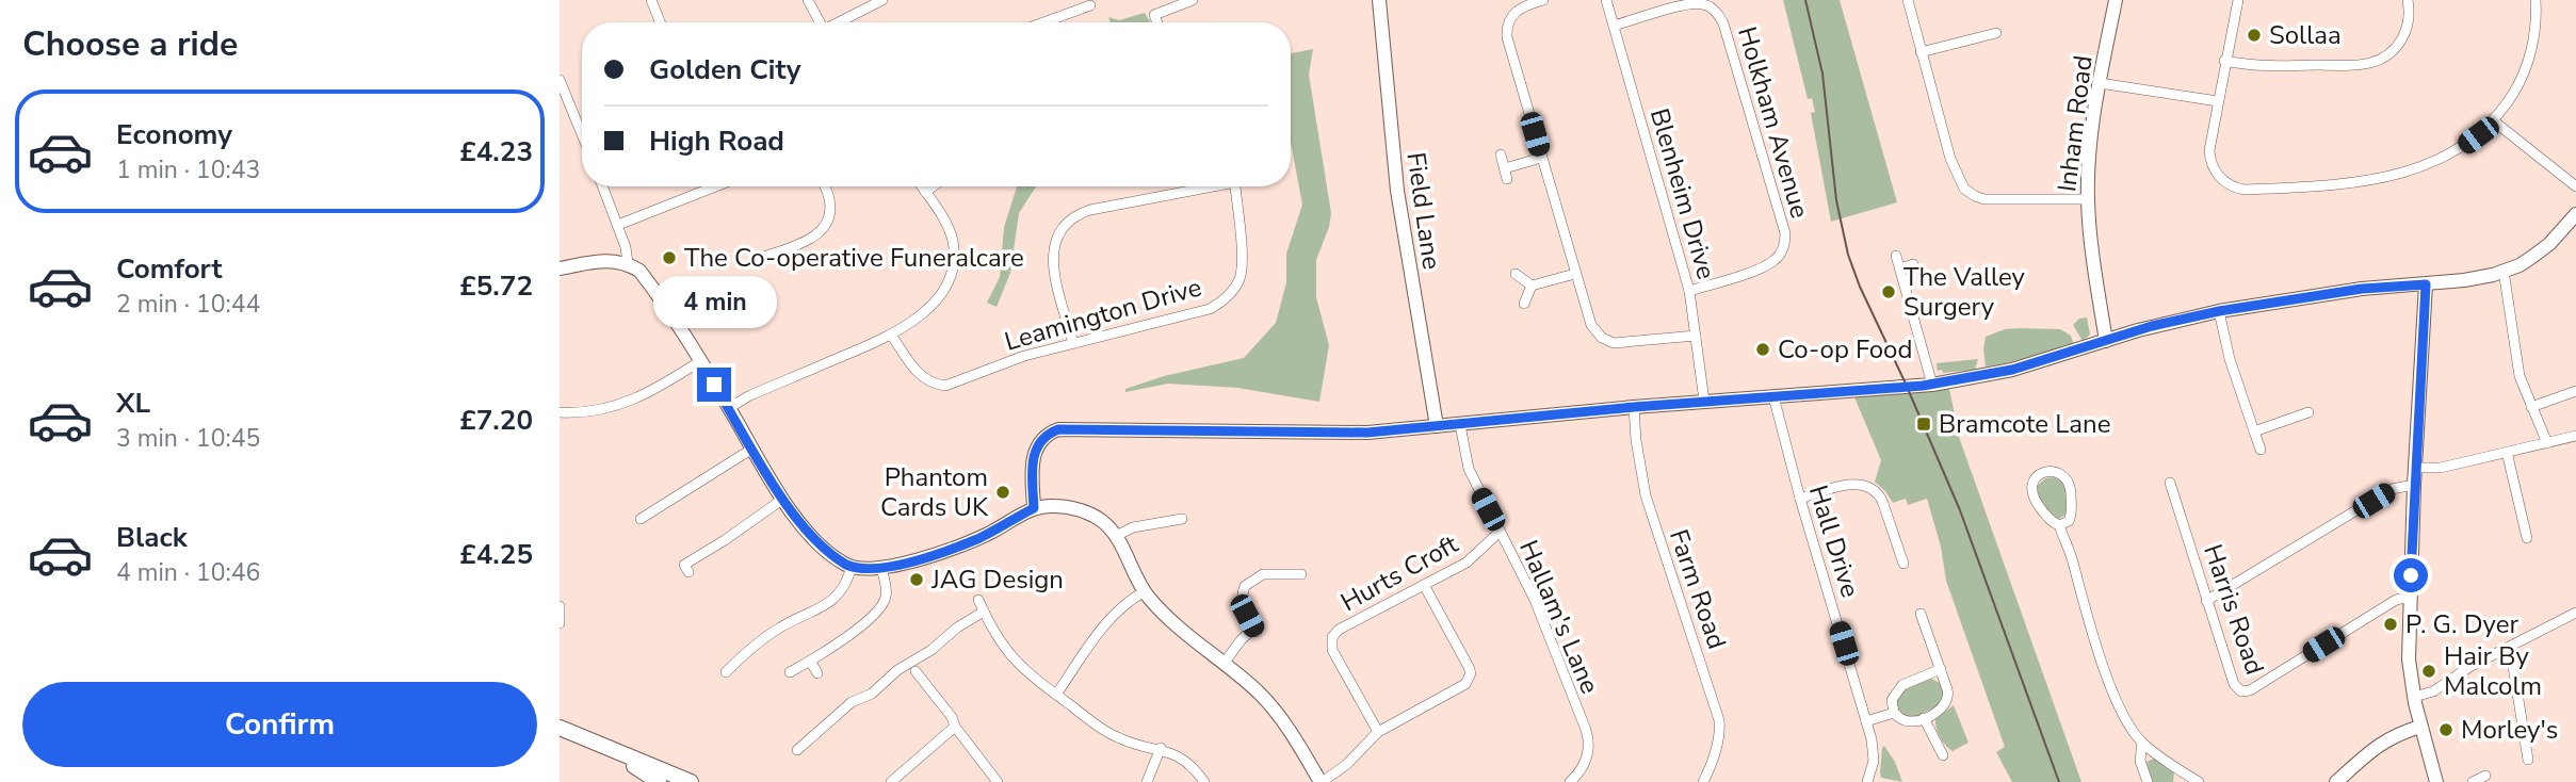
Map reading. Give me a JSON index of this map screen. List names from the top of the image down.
{
  "streets": {
    "street": [
      "Holkham Avenue",
      "Inham Road",
      "Blenheim Drive",
      "Field Lane",
      "Leamington Drive",
      "Hall Drive",
      "Hurts Croft",
      "Farm Road",
      "Harris Road",
      "Hallam's Lane"
    ]
  },
  "crossings": [
    ["Holkham Avenue", "Blenheim Drive"],
    ["Hurts Croft", "Hallam's Lane"]
  ],
  "places": {
    "other": [
      "Sollaa",
      "The Co-operative Funeralcare",
      "The Valley Surgery",
      "Co-op Food",
      "Phantom Cards UK",
      "JAG Design",
      "P. G. Dyer",
      "Hair By Malcolm",
      "Morley's"
    ],
    "transit": ["Bramcote Lane"]
  },
  "page": {
    "heading": "Choose a ride",
    "banner": ["Golden City", "High Road"],
    "list": [
      {
        "name": "Economy",
        "note": "1 min · 10:43",
        "value": "£4.23"
      },
      {
        "name": "Comfort",
        "note": "2 min · 10:44",
        "value": "£5.72"
      },
      {
        "name": "XL",
        "note": "3 min · 10:45",
        "value": "£7.20"
      },
      {
        "name": "Black",
        "note": "4 min · 10:46",
        "value": "£4.25"
      }
    ],
    "bubble": "4 min",
    "buttons": "Confirm"
  }
}
